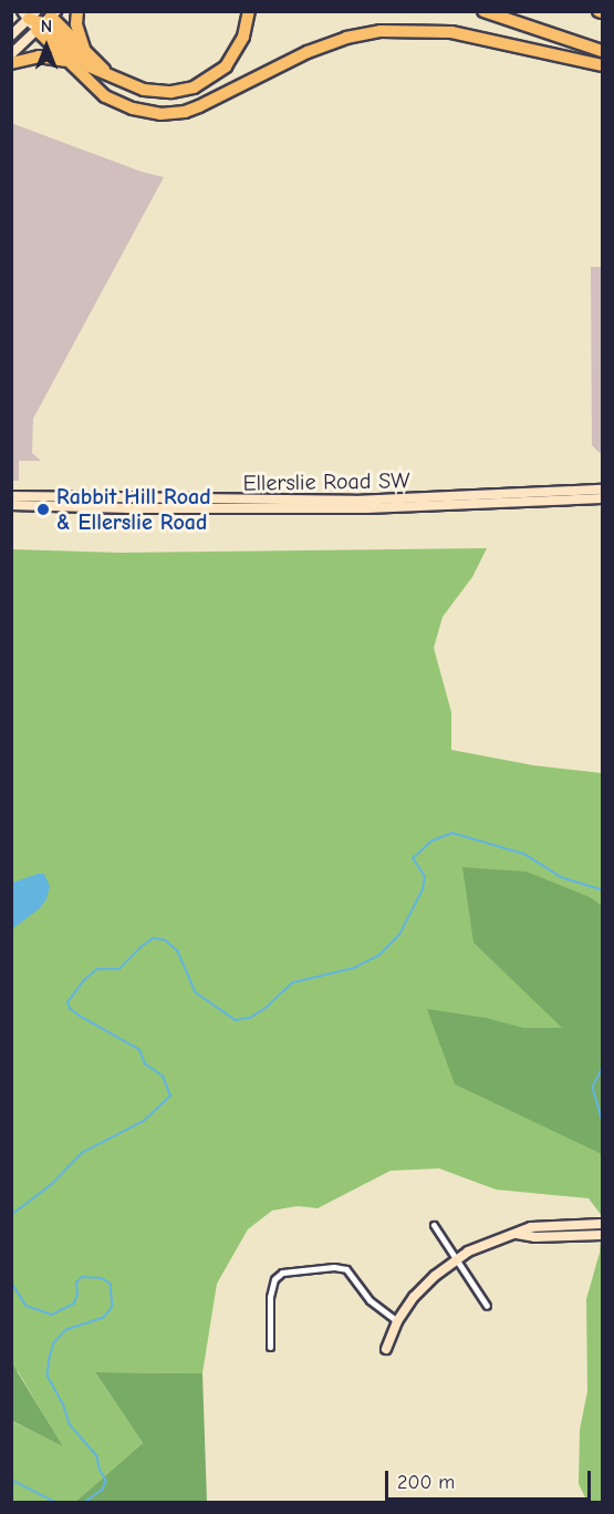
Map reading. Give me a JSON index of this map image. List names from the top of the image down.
{
  "streets": {
    "main road": ["Ellerslie Road SW"]
  },
  "places": ["Rabbit Hill Road & Ellerslie Road"],
  "scale_bar": "200 m",
  "north": "top"
}
